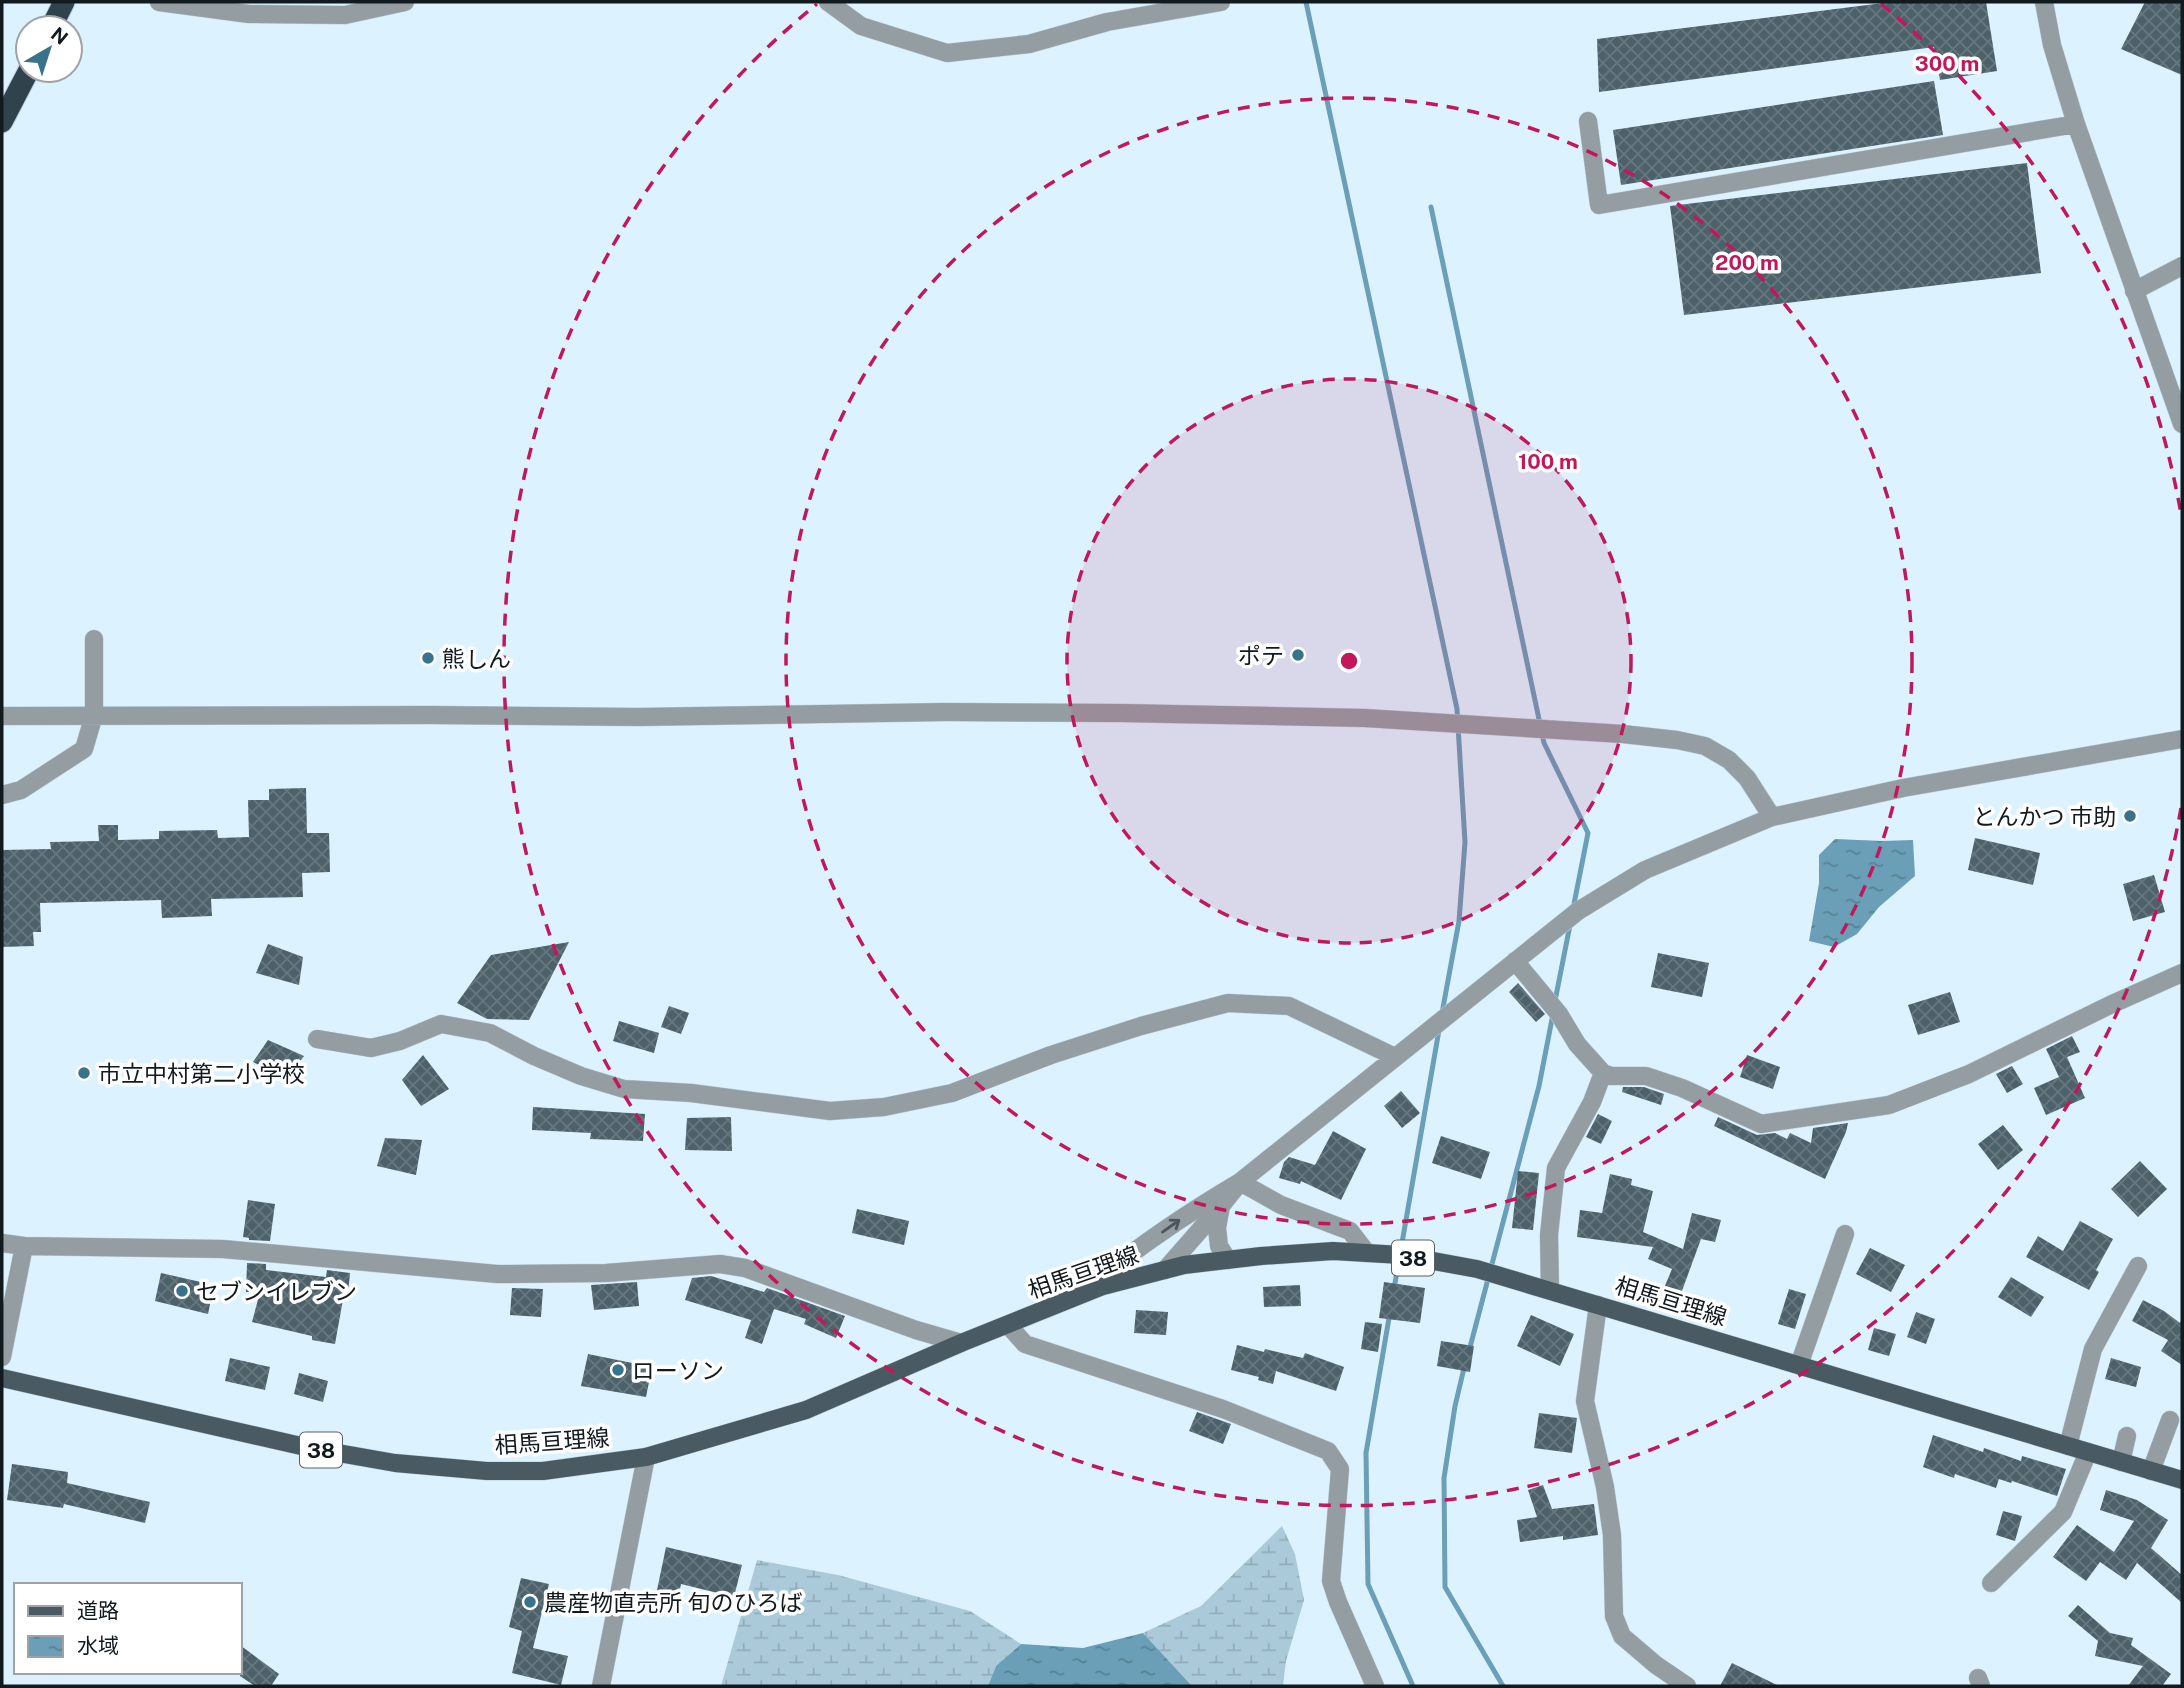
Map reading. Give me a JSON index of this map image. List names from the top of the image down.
{
  "streets": {
    "main road": ["38", "相馬亘理線"]
  },
  "places": [
    "ポテ",
    "熊しん",
    "とんかつ 市助",
    "市立中村第二小学校",
    "セブンイレブン",
    "ローソン",
    "農産物直売所 旬のひろば"
  ],
  "legend": ["道路", "水域"],
  "north": "top right",
  "rings": ["300 m", "200 m", "100 m"]
}
